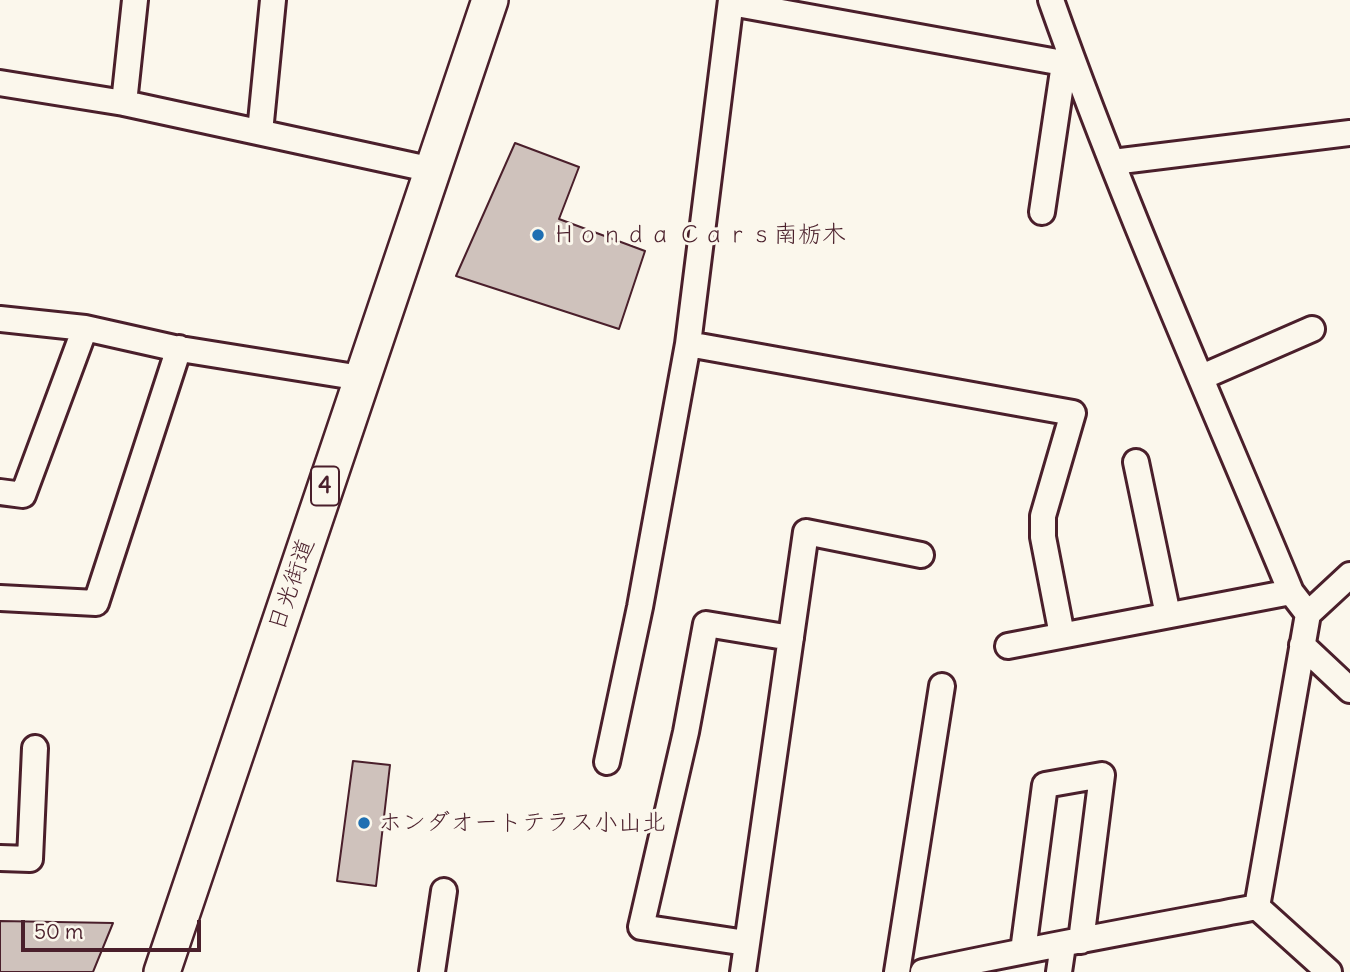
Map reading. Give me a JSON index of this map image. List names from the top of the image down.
{
  "streets": {
    "highway": ["4", "日光街道"]
  },
  "places": ["Ｈｏｎｄａ Ｃａｒｓ南栃木", "ホンダオートテラス小山北"],
  "scale_bar": "50 m"
}
